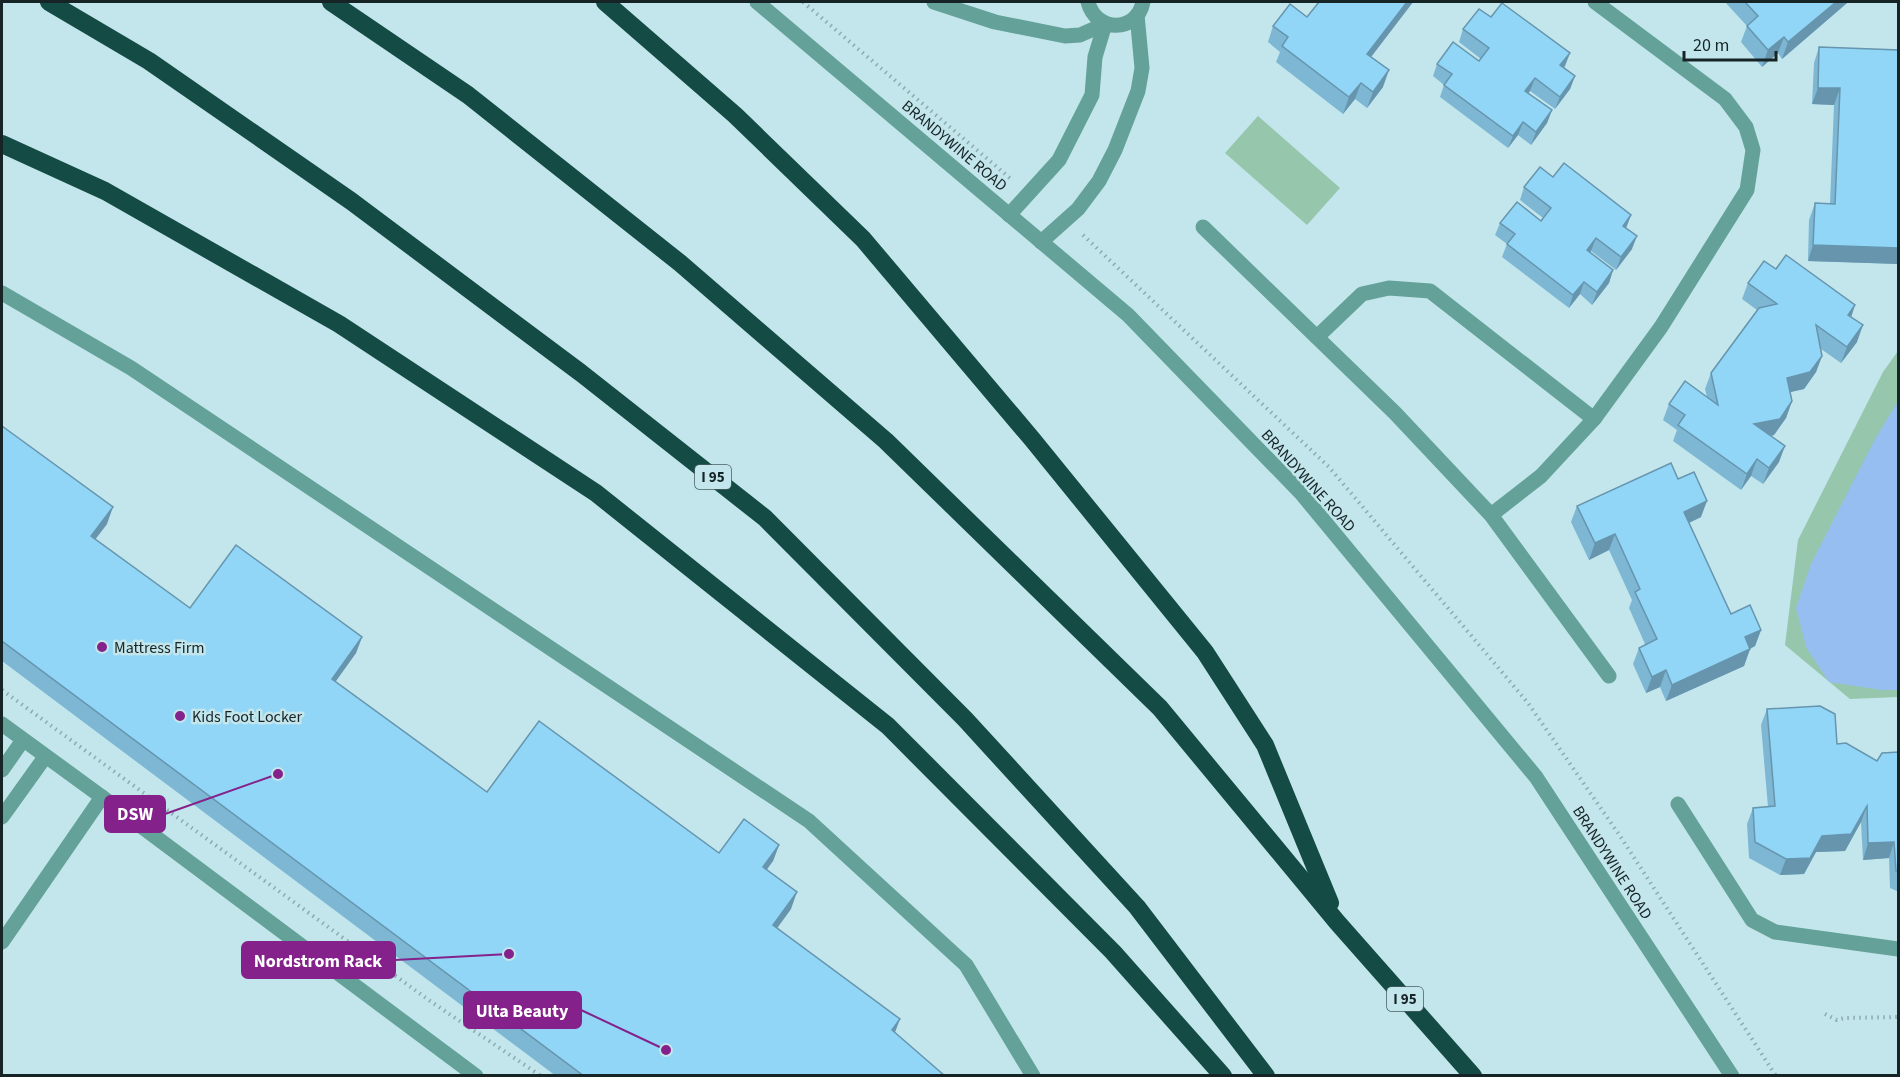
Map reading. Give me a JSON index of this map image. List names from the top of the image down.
{
  "streets": {
    "highway": ["I 95"],
    "street": ["BRANDYWINE ROAD"]
  },
  "places": [
    "Mattress Firm",
    "Kids Foot Locker",
    "DSW",
    "Nordstrom Rack",
    "Ulta Beauty"
  ],
  "scale_bar": "20 m"
}
